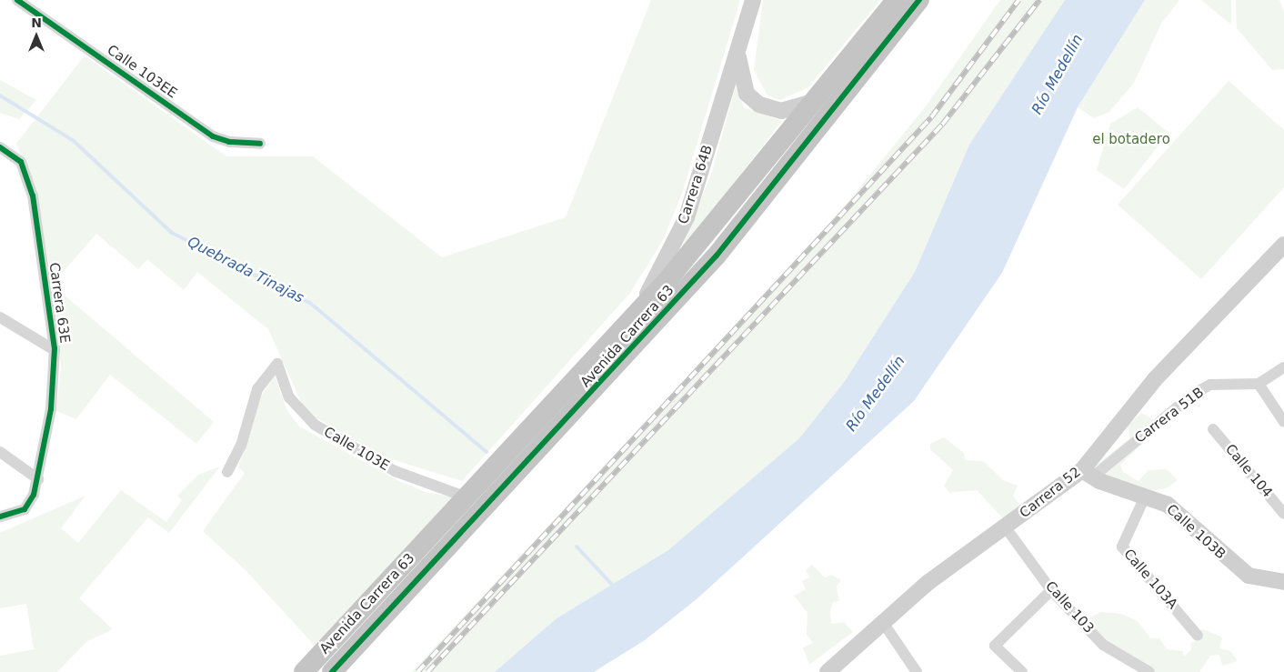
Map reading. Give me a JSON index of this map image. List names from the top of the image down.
{
  "streets": {
    "highway": ["Avenida Carrera 63"],
    "main road": ["Carrera 64B", "Carrera 52", "Calle 103B"],
    "street": [
      "Calle 103EE",
      "Carrera 63E",
      "Carrera 51B",
      "Calle 103E",
      "Calle 104",
      "Calle 103A",
      "Calle 103"
    ]
  },
  "crossings": [
    ["Carrera 64B", "Avenida Carrera 63"],
    ["Avenida Carrera 63", "Calle 103E"],
    ["Carrera 51B", "Carrera 52"],
    ["Carrera 51B", "Calle 103B"],
    ["Carrera 52", "Calle 103B"],
    ["Carrera 52", "Calle 103"],
    ["Calle 103B", "Calle 103A"]
  ],
  "water": ["Río Medellín", "Quebrada Tinajas"],
  "parks": ["el botadero"],
  "north": "top"
}
